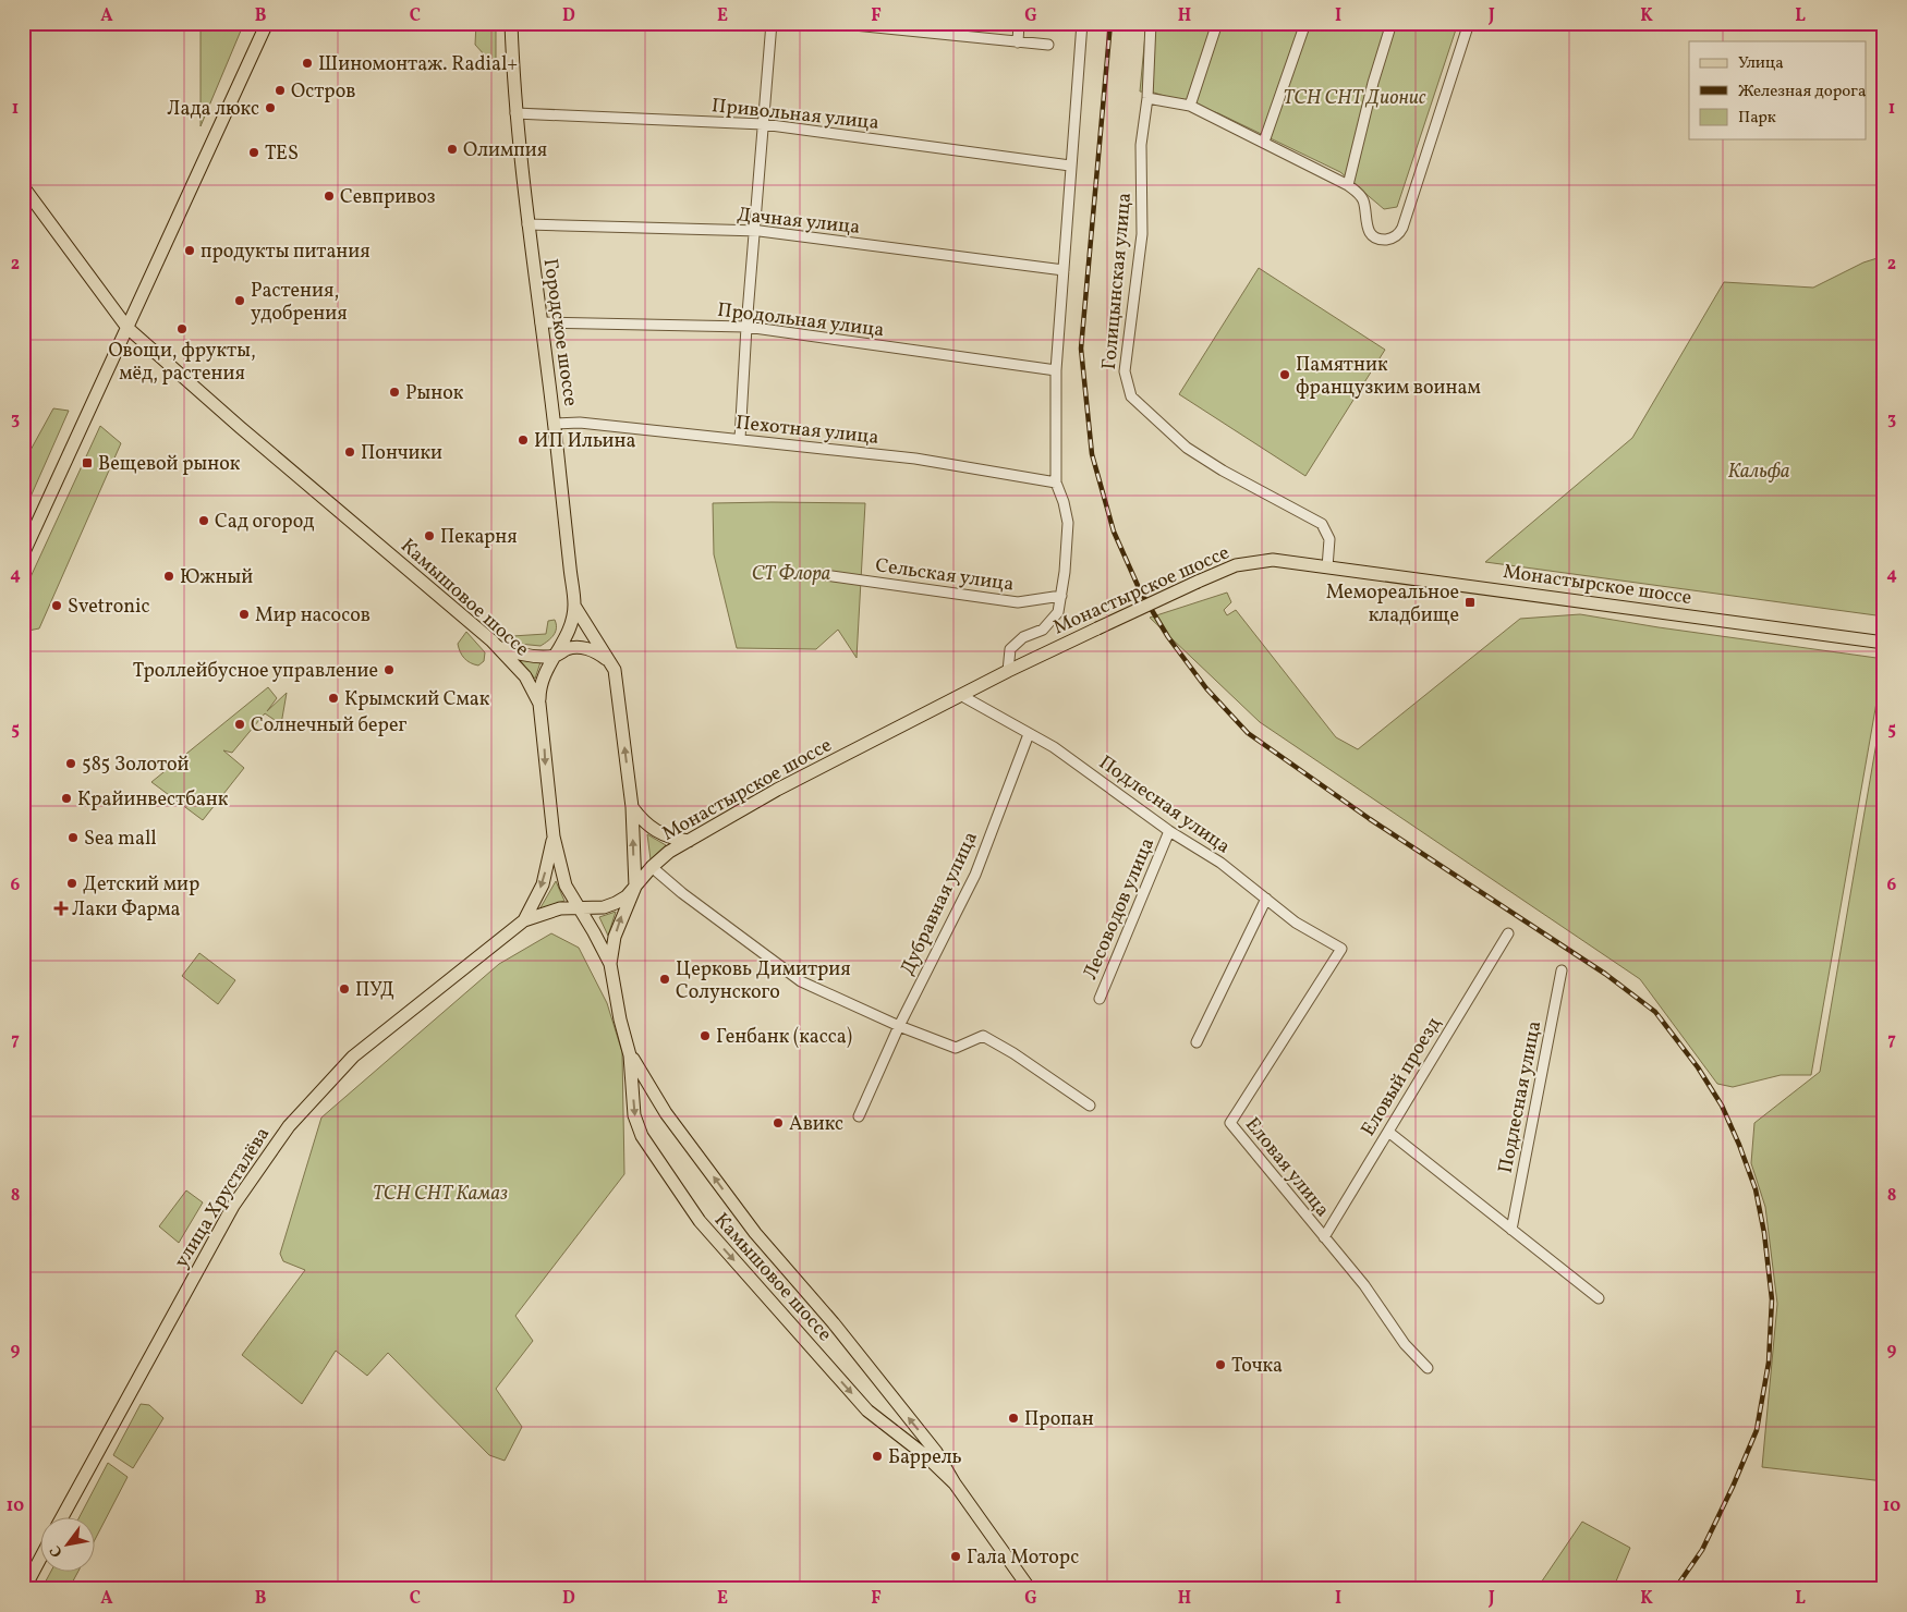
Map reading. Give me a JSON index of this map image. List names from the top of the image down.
{
  "streets": {
    "main road": [
      "Городское шоссе",
      "Монастырское шоссе",
      "Камышовое шоссе",
      "улица Хрусталёва"
    ],
    "street": [
      "Привольная улица",
      "Дачная улица",
      "Голицынская улица",
      "Продольная улица",
      "Пехотная улица",
      "Сельская улица",
      "Подлесная улица",
      "Дубравная улица",
      "Лесоводов улица",
      "Еловый проезд",
      "Еловая улица"
    ]
  },
  "crossings": [
    ["Привольная улица", "Городское шоссе"],
    ["Дачная улица", "Городское шоссе"],
    ["Голицынская улица", "Монастырское шоссе"],
    ["Продольная улица", "Городское шоссе"],
    ["Городское шоссе", "Пехотная улица"],
    ["Городское шоссе", "Камышовое шоссе"],
    ["Монастырское шоссе", "Камышовое шоссе"],
    ["Монастырское шоссе", "Подлесная улица"],
    ["Монастырское шоссе", "улица Хрусталёва"],
    ["Камышовое шоссе", "улица Хрусталёва"],
    ["Подлесная улица", "Дубравная улица"],
    ["Подлесная улица", "Лесоводов улица"],
    ["Подлесная улица", "Еловая улица"],
    ["Еловый проезд", "Еловая улица"]
  ],
  "parks": [
    "ТСН СНТ Дионис",
    "Кальфа",
    "СТ Флора",
    "ТСН СНТ Камаз"
  ],
  "places": {
    "other": [
      "Шиномонтаж. Radial+",
      "Остров",
      "Лада люкс",
      "Олимпия",
      "TES",
      "Севпривоз",
      "продукты питания",
      "Растения, удобрения",
      "Овощи, фрукты, мёд, растения",
      "Памятник французким воинам",
      "Рынок",
      "ИП Ильина",
      "Пончики",
      "Сад огород",
      "Пекарня",
      "Южный",
      "Svetronic",
      "Мир насосов",
      "Троллейбусное управление",
      "Крымский Смак",
      "Солнечный берег",
      "585 Золотой",
      "Крайинвестбанк",
      "Sea mall",
      "Детский мир",
      "Церковь Димитрия Солунского",
      "ПУД",
      "Генбанк (касса)",
      "Авикс",
      "Точка",
      "Пропан",
      "Баррель",
      "Гала Моторс"
    ],
    "transit": ["Вещевой рынок", "Мемореальное кладбище"],
    "health": ["Лаки Фарма"]
  },
  "legend": ["Улица", "Железная дорога", "Парк"],
  "north": "bottom left",
  "grid": {
    "columns": [
      "A",
      "B",
      "C",
      "D",
      "E",
      "F",
      "G",
      "H",
      "I",
      "J",
      "K",
      "L"
    ],
    "rows": [
      "1",
      "2",
      "3",
      "4",
      "5",
      "6",
      "7",
      "8",
      "9",
      "10"
    ]
  }
}
